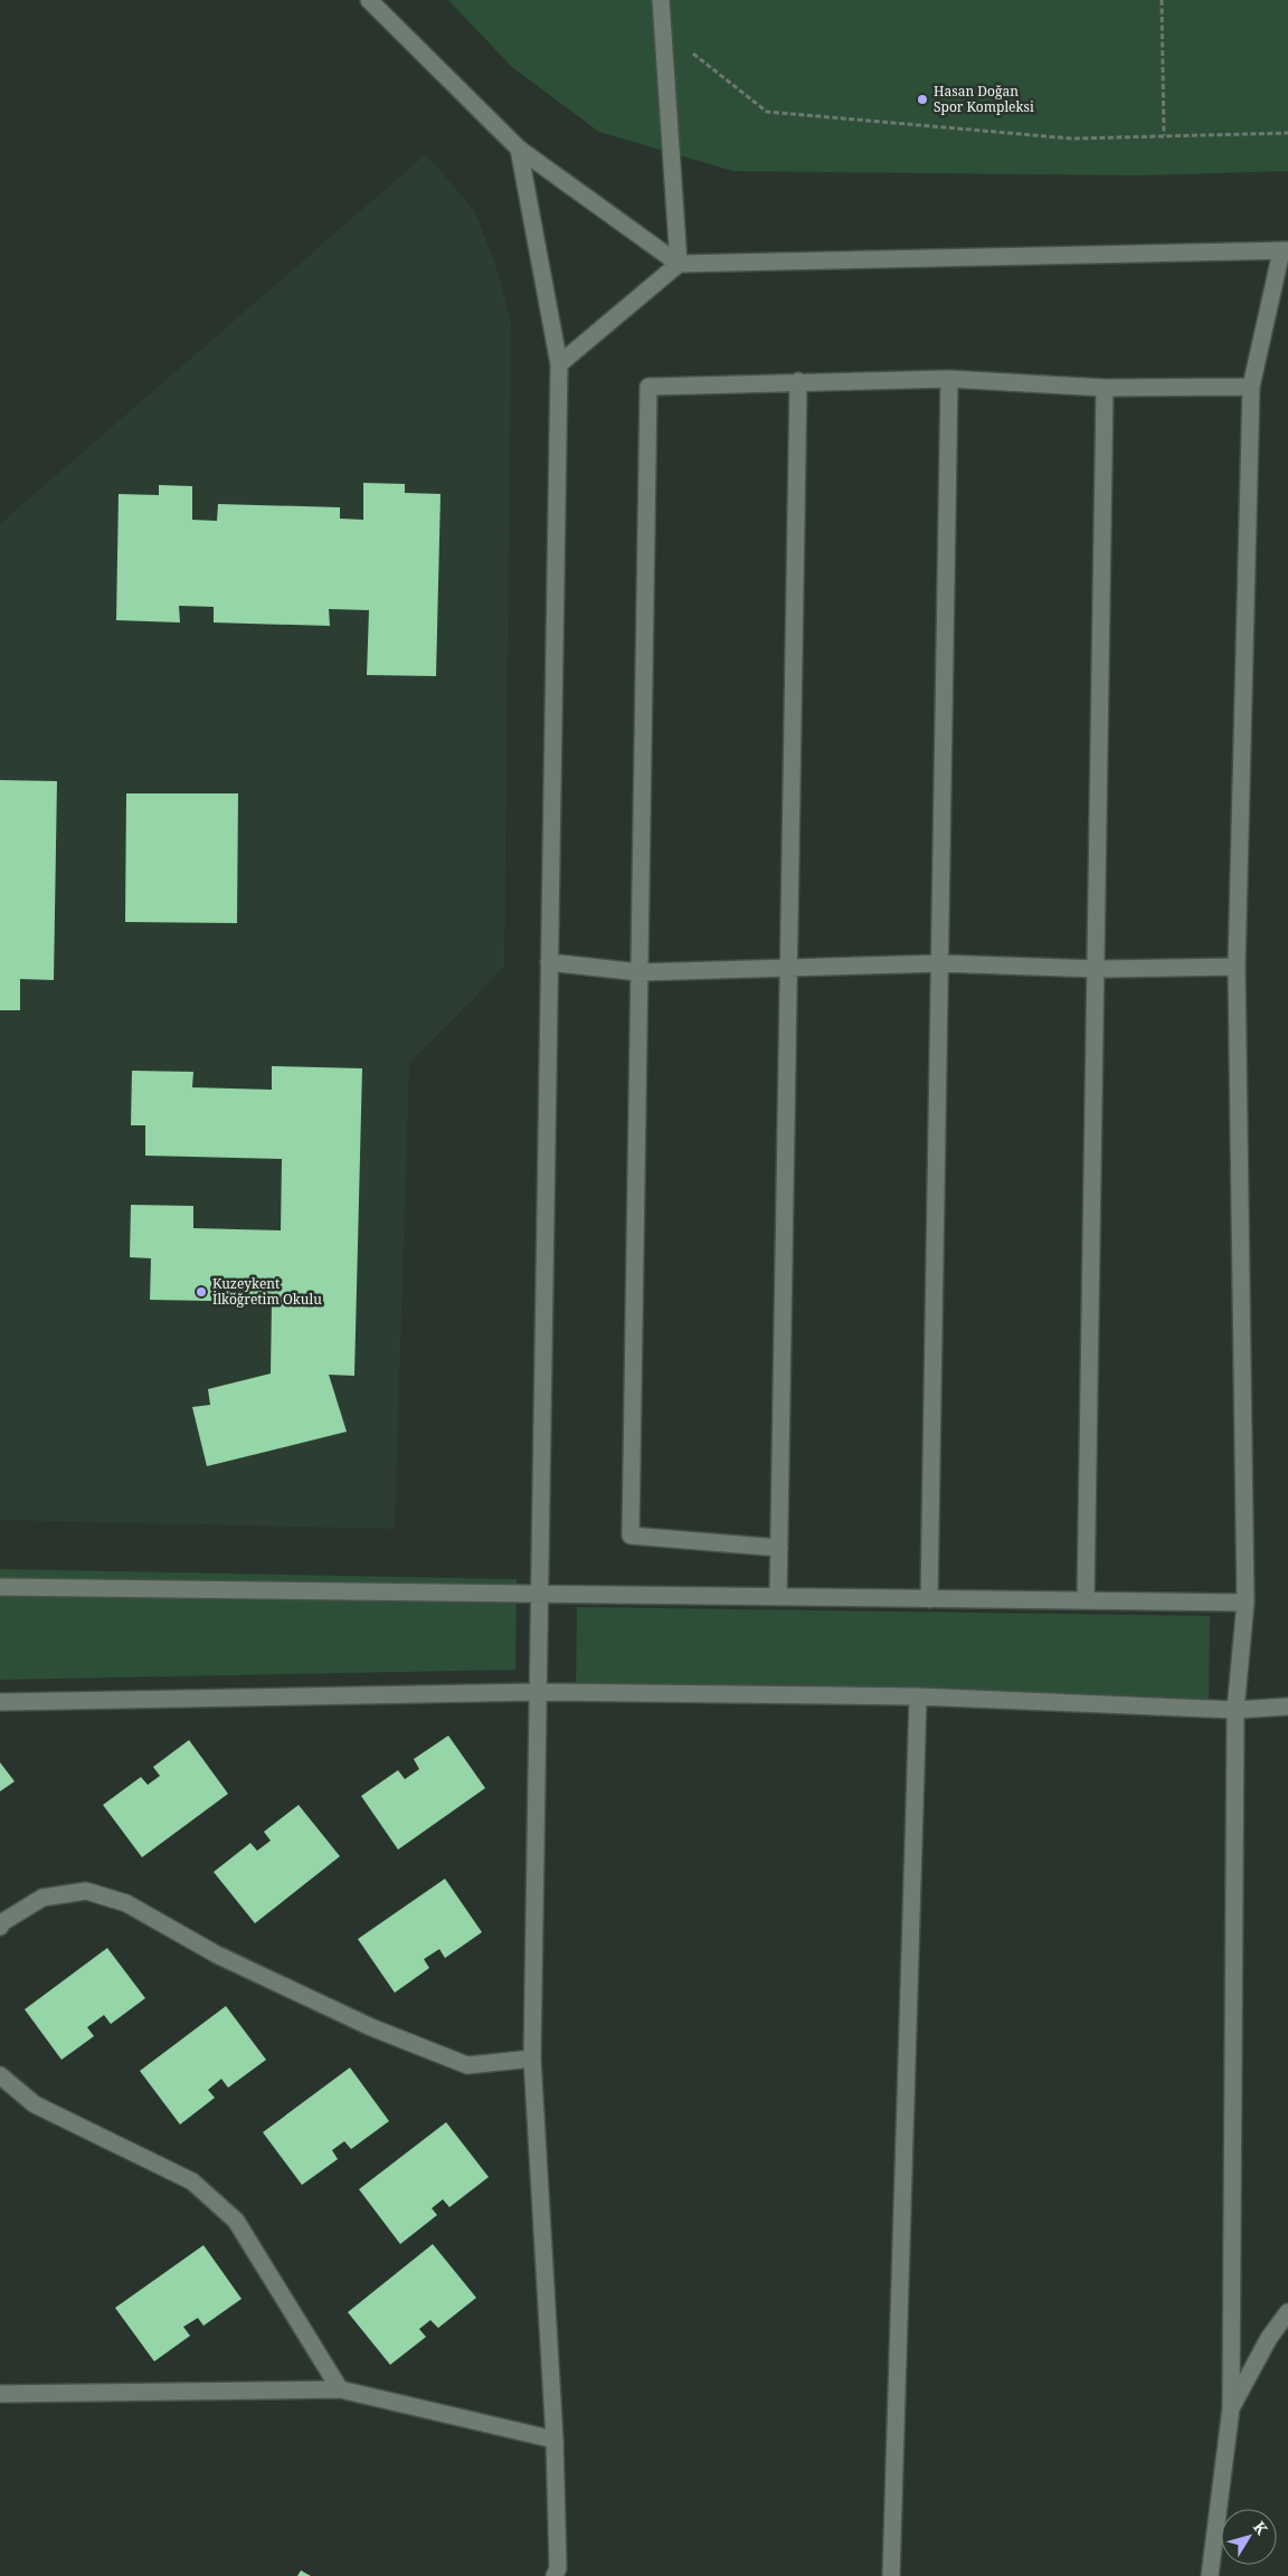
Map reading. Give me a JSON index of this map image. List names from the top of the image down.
{
  "places": ["Hasan Doğan Spor Kompleksi", "Kuzeykent İlköğretim Okulu"],
  "north": "top right"
}
